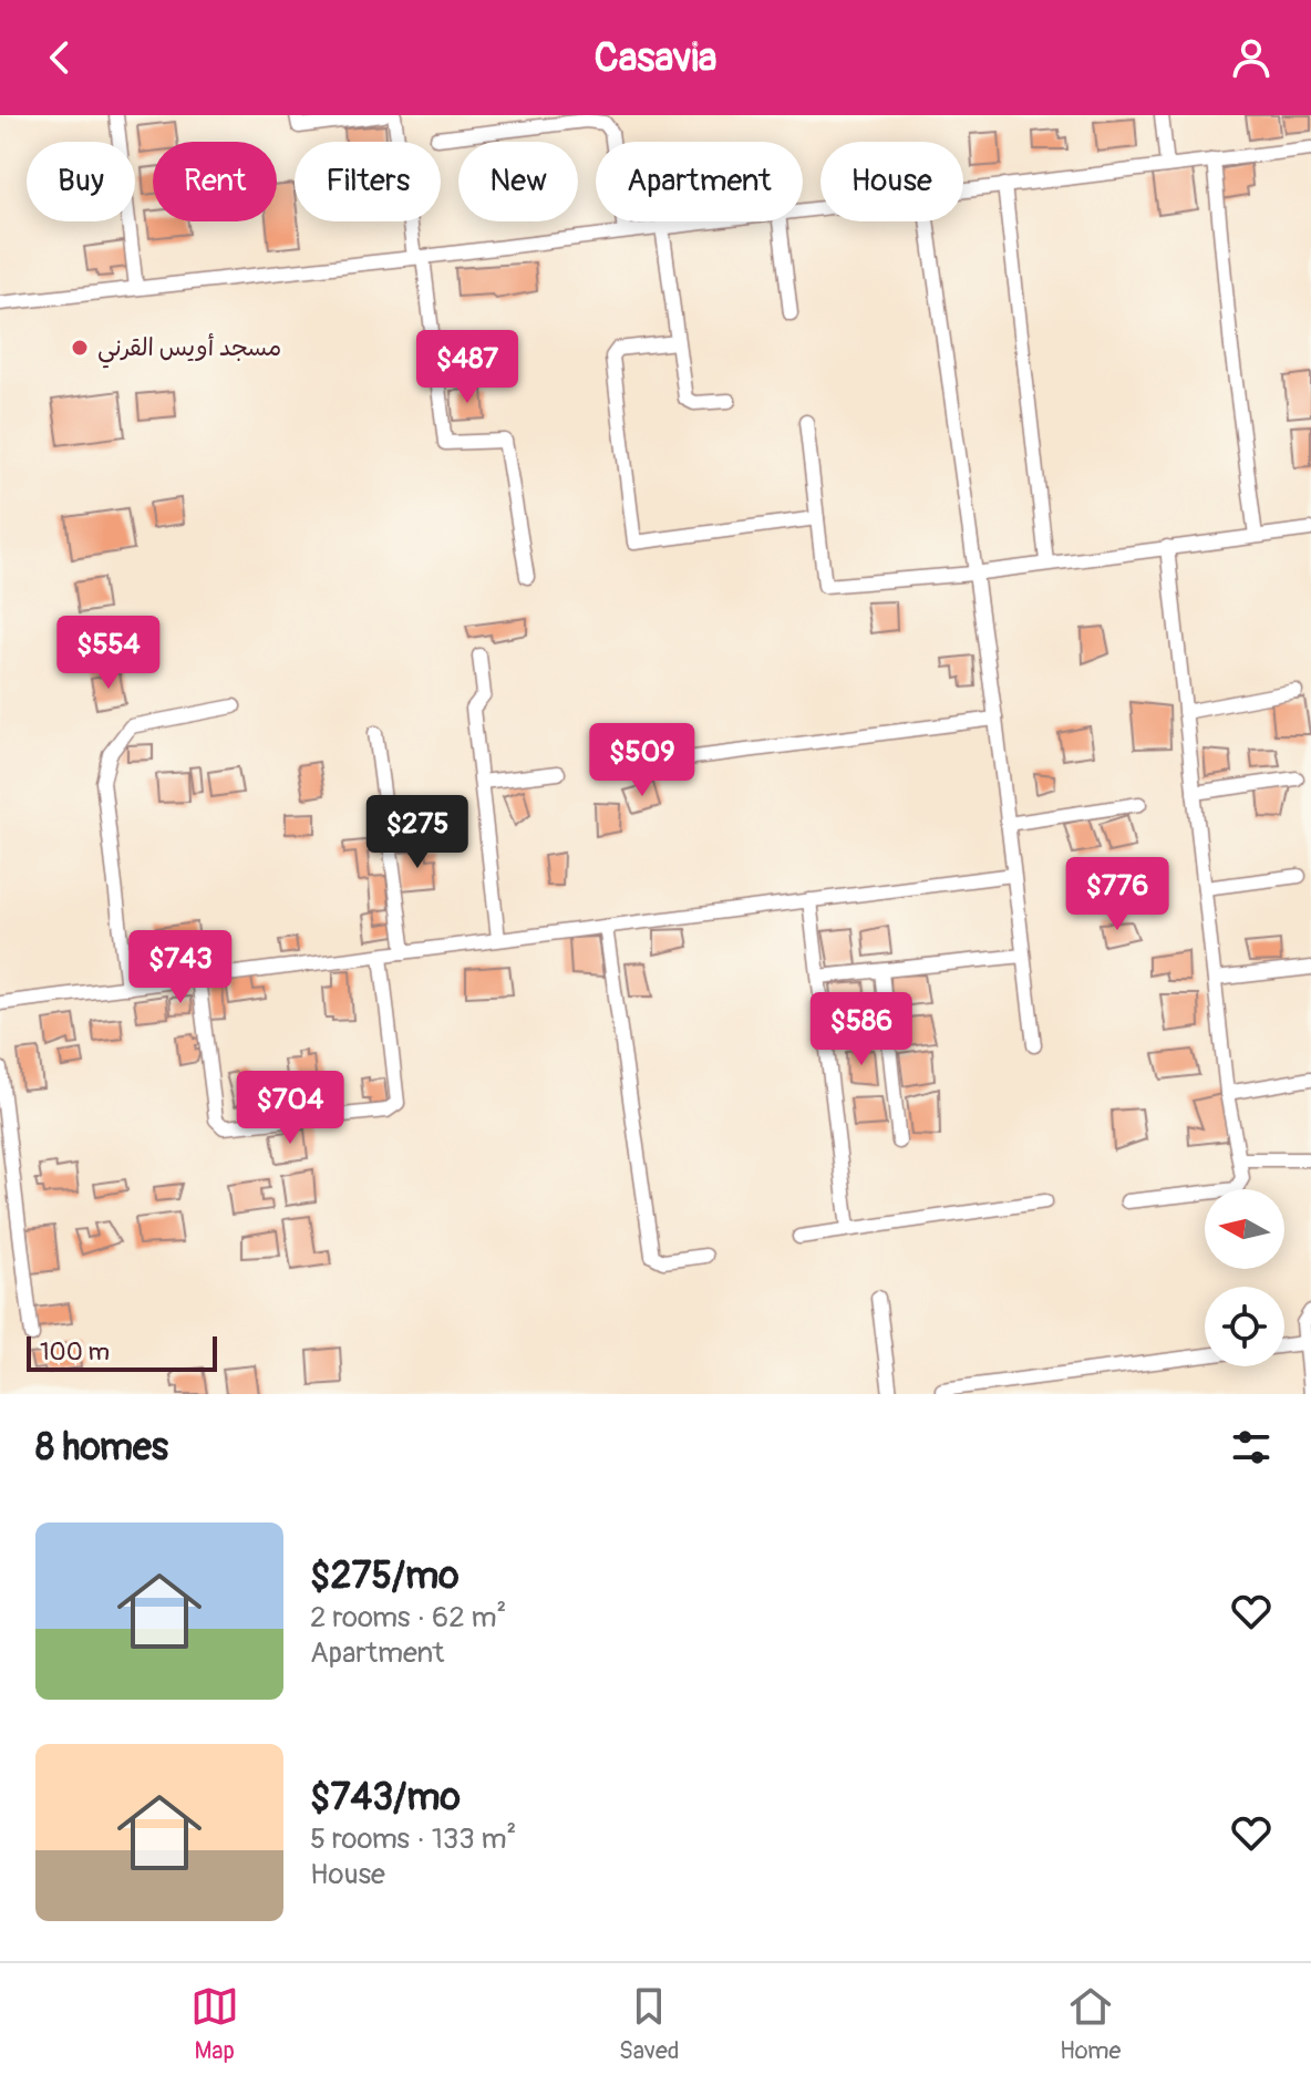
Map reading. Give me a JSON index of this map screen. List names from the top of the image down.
{
  "places": ["مسجد أويس القرني"],
  "scale_bar": "100 m",
  "north": "left",
  "page": {
    "header": "Casavia",
    "chip": [
      "Buy",
      "Rent",
      "Filters",
      "New",
      "Apartment",
      "House"
    ],
    "price": [
      "$487",
      "$554",
      "$509",
      "$275",
      "$776",
      "$743",
      "$586",
      "$704"
    ],
    "scale": "100 m",
    "heading": "8 homes",
    "list": [
      {
        "name": "$275/mo",
        "note": "2 rooms · 62 m² · Apartment"
      },
      {
        "name": "$743/mo",
        "note": "5 rooms · 133 m² · House"
      }
    ],
    "tabs": ["Map", "Saved", "Home"]
  }
}
